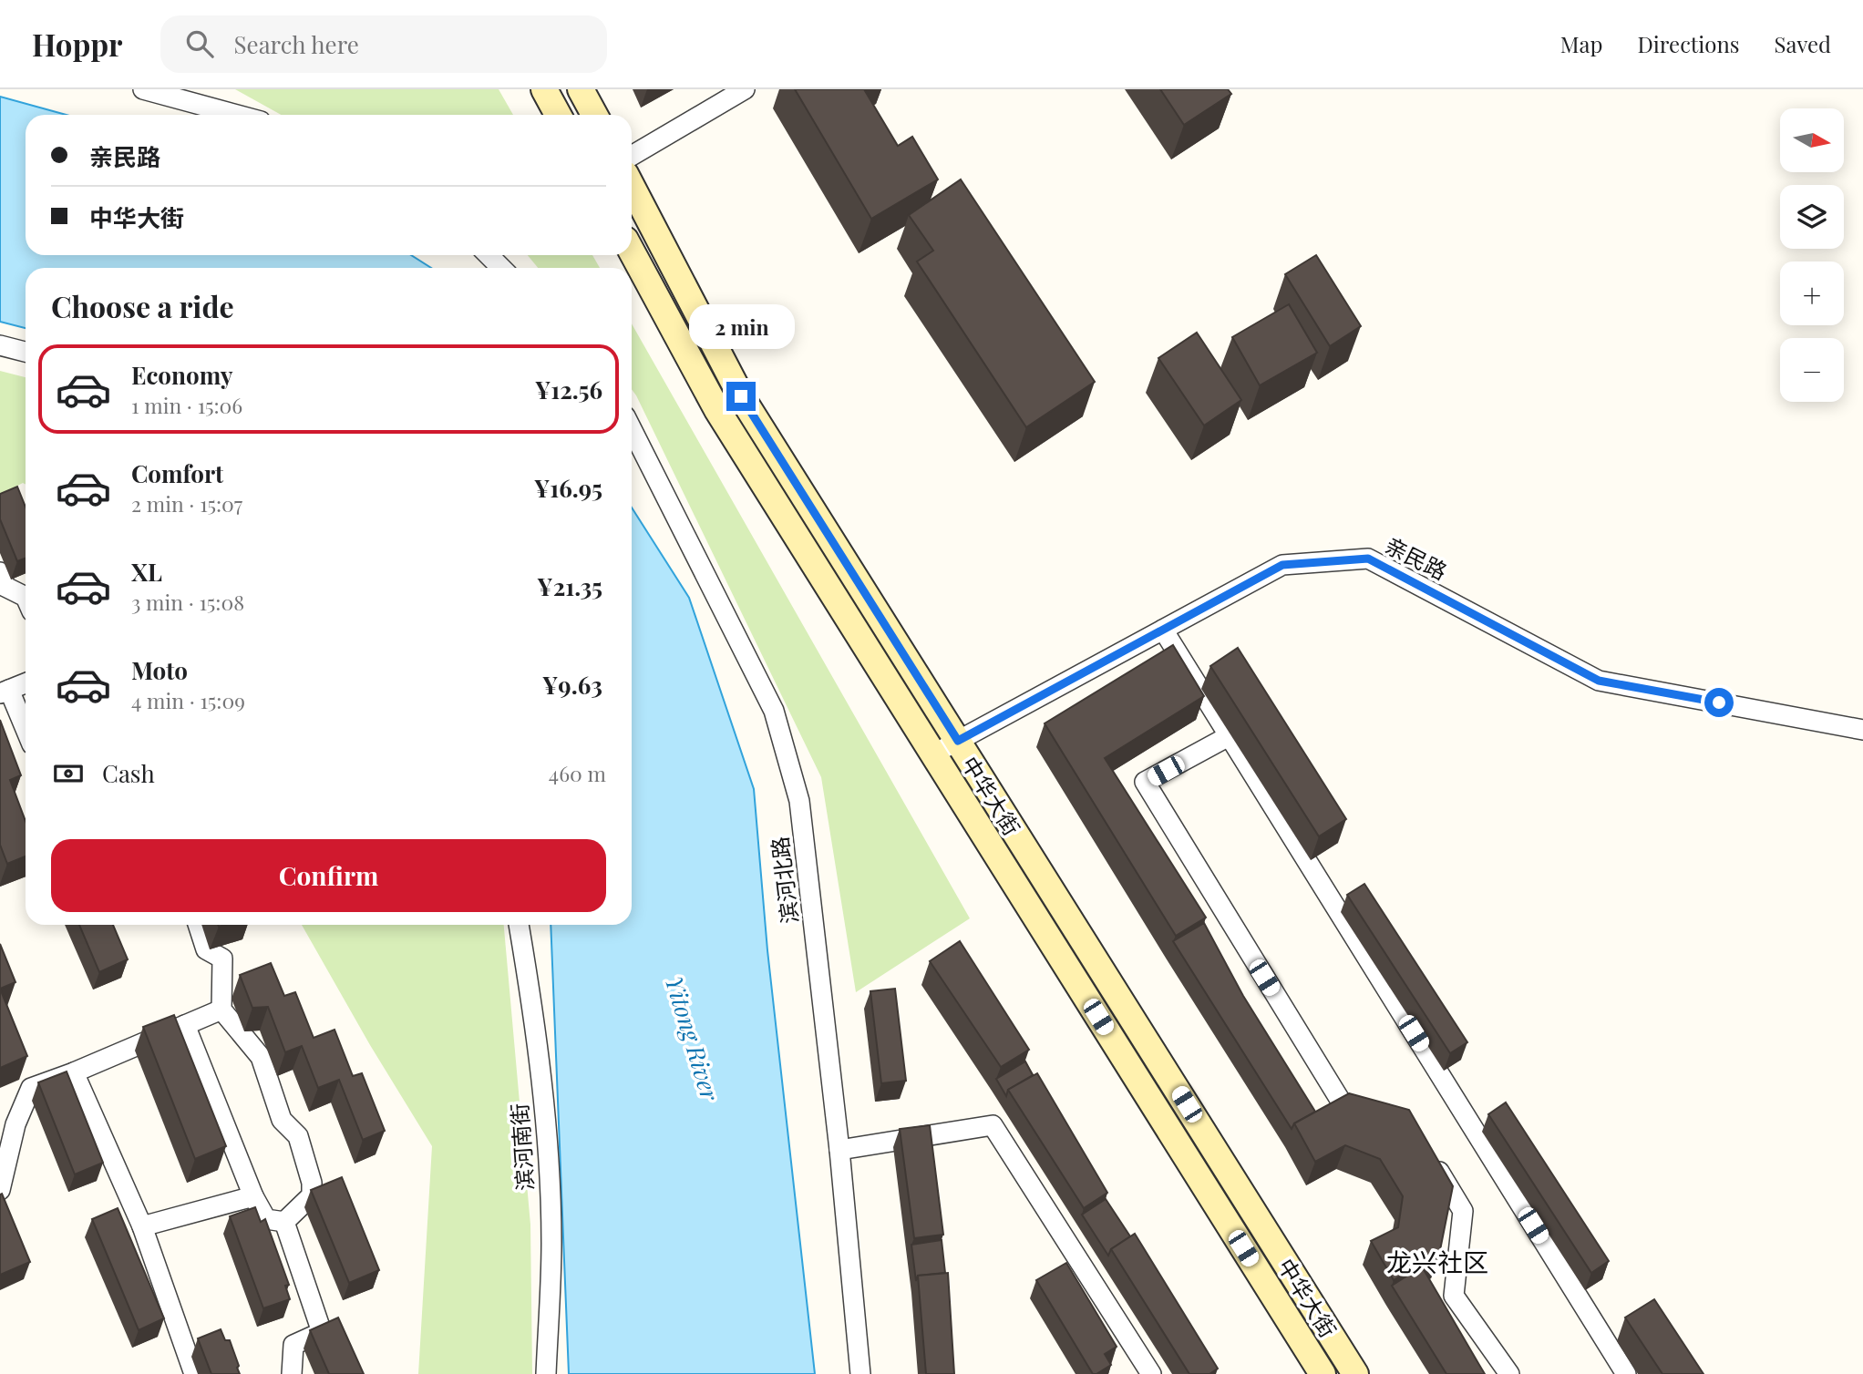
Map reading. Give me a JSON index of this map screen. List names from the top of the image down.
{
  "streets": {
    "main road": ["中华大街"],
    "street": ["亲民路", "滨河北路", "滨河南街"]
  },
  "crossings": [
    ["亲民路", "中华大街"]
  ],
  "districts": ["龙兴社区"],
  "water": ["Yitong River"],
  "north": "right",
  "page": {
    "header": "Hoppr",
    "search": "Search here",
    "nav": ["Map", "Directions", "Saved"],
    "map_buttons": ["+", "−"],
    "banner": ["亲民路", "中华大街"],
    "heading": "Choose a ride",
    "bubble": "2 min",
    "list": [
      {
        "name": "Economy",
        "note": "1 min · 15:06",
        "value": "¥12.56"
      },
      {
        "name": "Comfort",
        "note": "2 min · 15:07",
        "value": "¥16.95"
      },
      {
        "name": "XL",
        "note": "3 min · 15:08",
        "value": "¥21.35"
      },
      {
        "name": "Moto",
        "note": "4 min · 15:09",
        "value": "¥9.63"
      }
    ],
    "pay": ["Cash", "460 m"],
    "buttons": "Confirm"
  }
}
